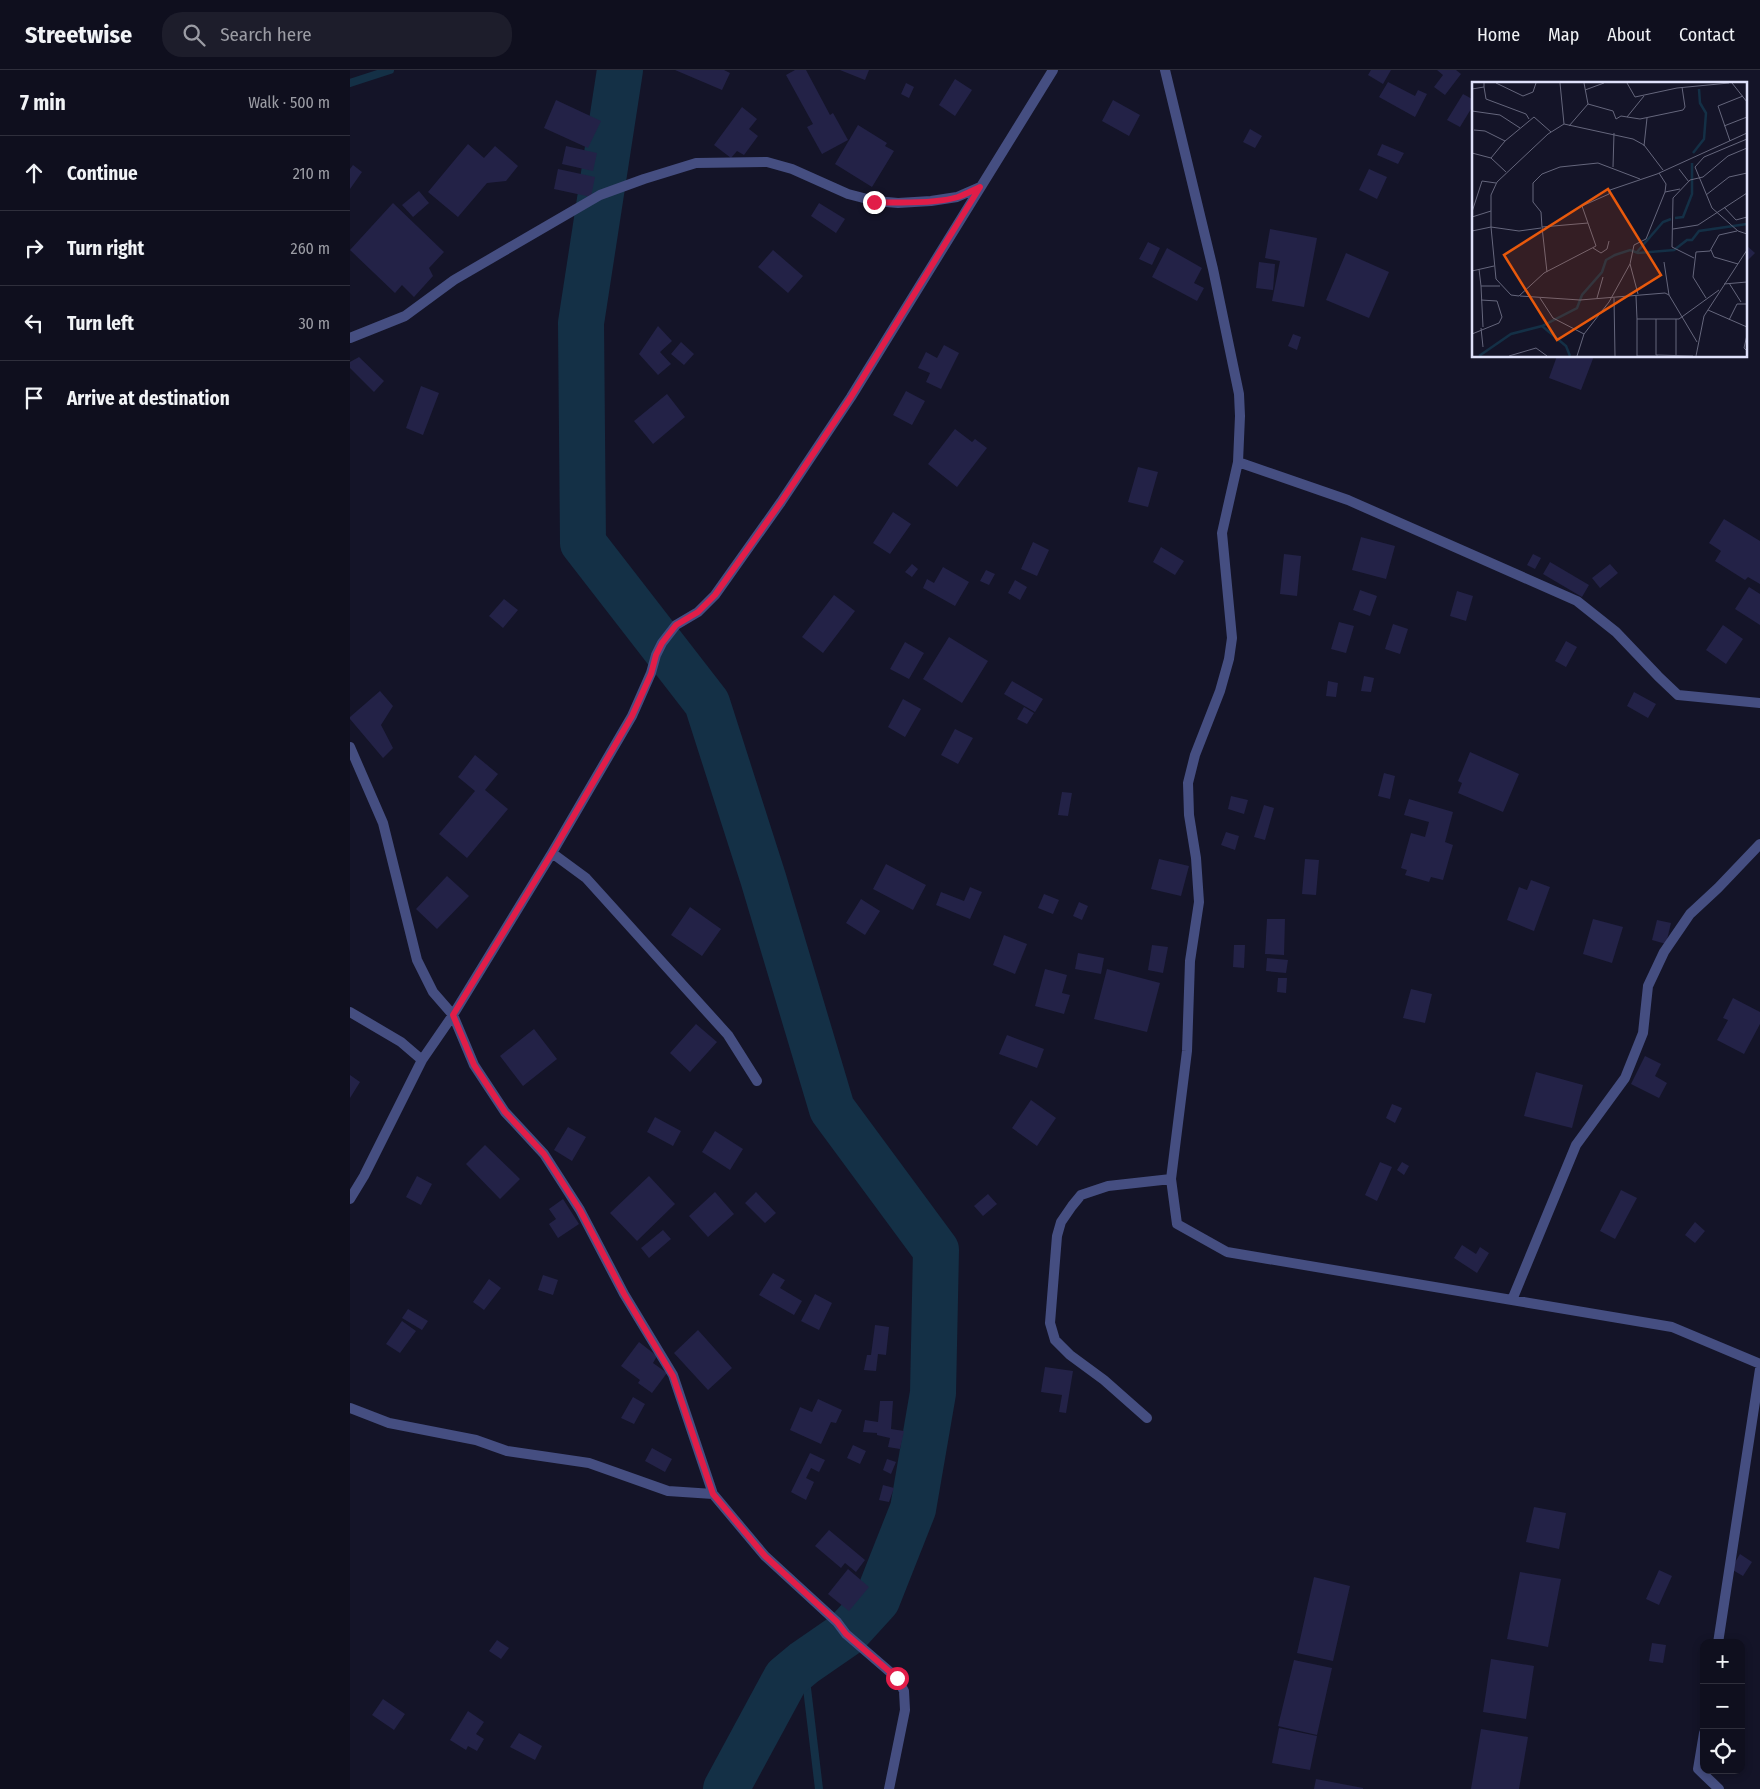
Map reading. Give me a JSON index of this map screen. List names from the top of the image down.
{
  "page": {
    "header": "Streetwise",
    "search": "Search here",
    "nav": [
      "Home",
      "Map",
      "About",
      "Contact"
    ],
    "heading": ["7 min", "Walk · 500 m"],
    "list": [
      ["Continue", "210 m"],
      ["Turn right", "260 m"],
      ["Turn left", "30 m"],
      "Arrive at destination"
    ],
    "map_buttons": ["+", "−"]
  }
}
